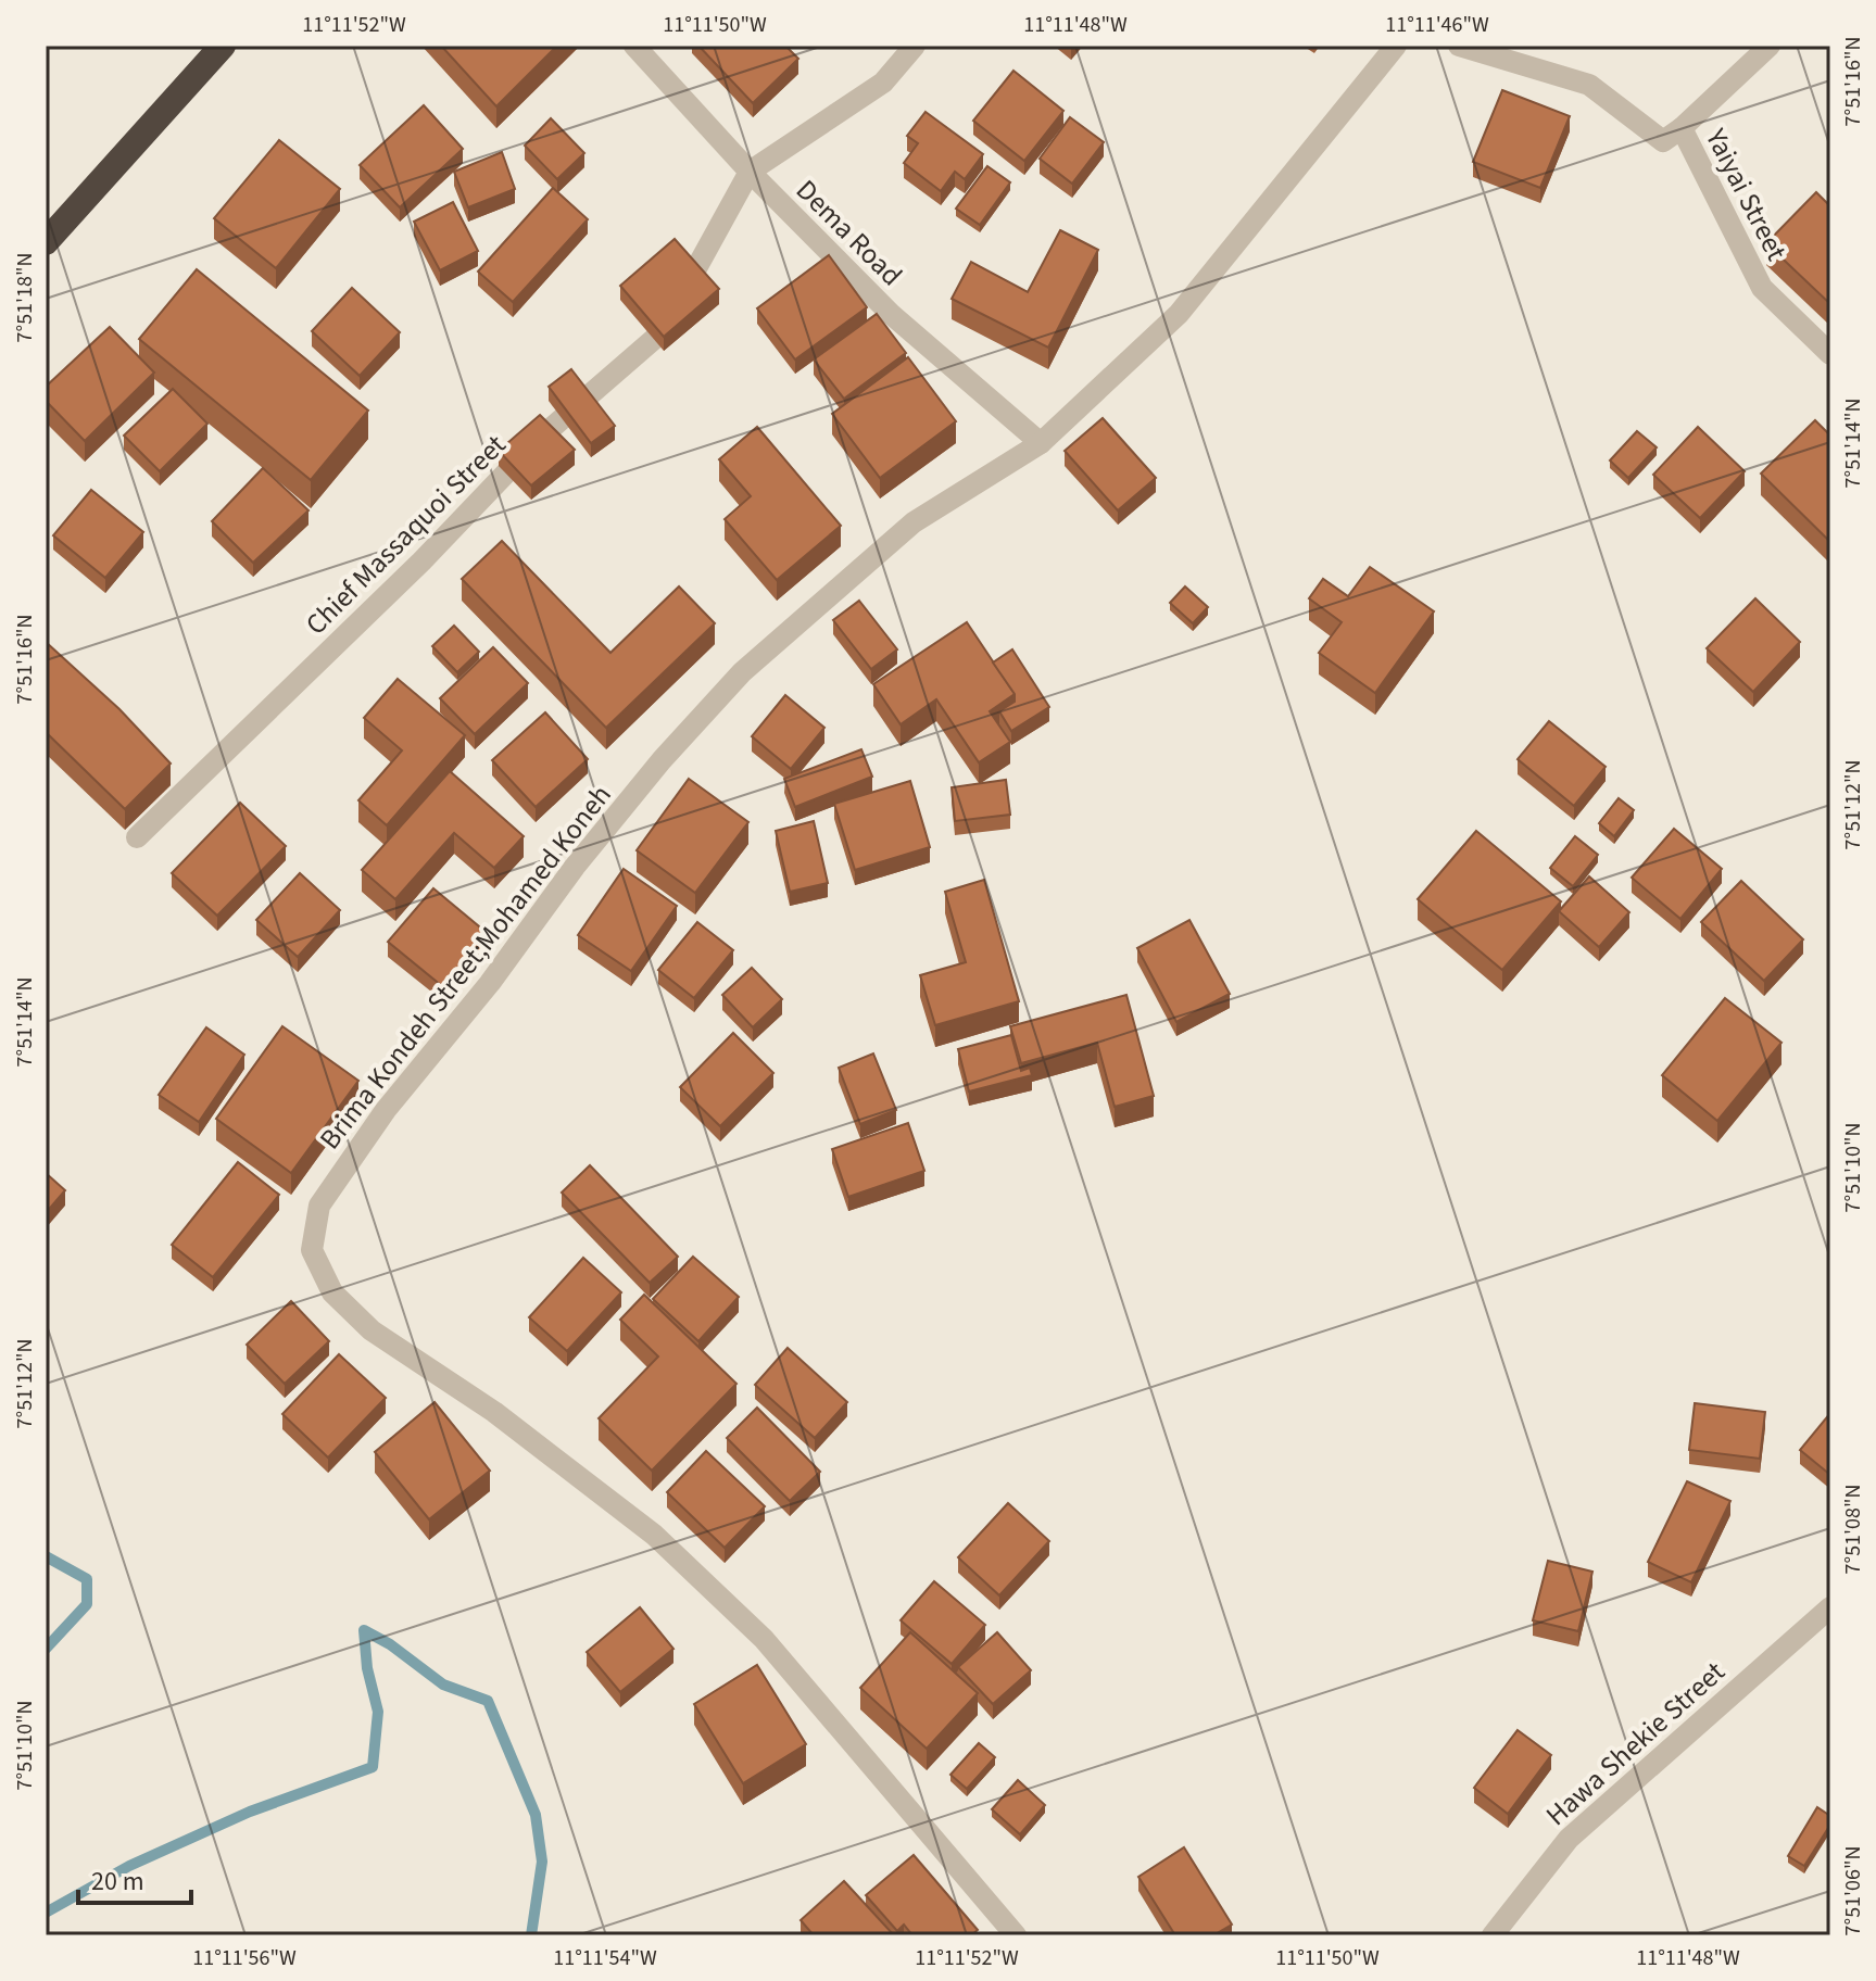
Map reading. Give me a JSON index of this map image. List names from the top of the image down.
{
  "streets": {
    "street": [
      "Yaiyai Street",
      "Dema Road",
      "Chief Massaquoi Street",
      "Brima Kondeh Street;Mohamed Koneh",
      "Hawa Shekie Street"
    ]
  },
  "crossings": [
    ["Dema Road", "Chief Massaquoi Street"],
    ["Dema Road", "Brima Kondeh Street;Mohamed Koneh"]
  ],
  "scale_bar": "20 m",
  "coordinates": [
    "11°11'52\"W",
    "11°11'50\"W",
    "11°11'48\"W",
    "11°11'46\"W",
    "7°51'16\"N",
    "7°51'18\"N",
    "7°51'14\"N",
    "7°51'12\"N",
    "7°51'10\"N",
    "7°51'08\"N",
    "7°51'06\"N",
    "11°11'56\"W",
    "11°11'54\"W"
  ]
}
